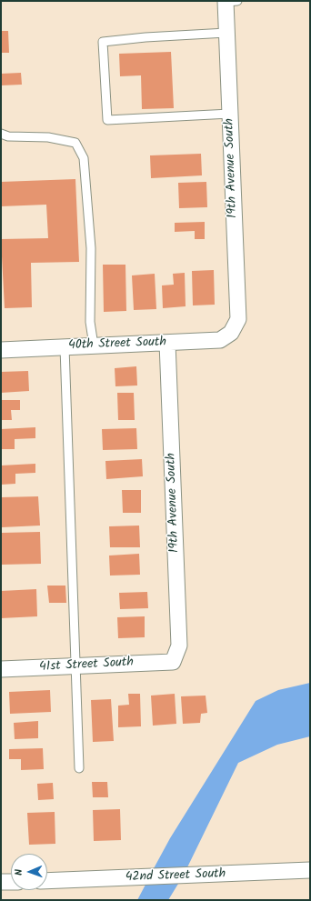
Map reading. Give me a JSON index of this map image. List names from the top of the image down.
{
  "streets": {
    "street": [
      "19th Avenue South",
      "40th Street South",
      "41st Street South",
      "42nd Street South"
    ]
  },
  "crossings": [
    ["19th Avenue South", "40th Street South"],
    ["19th Avenue South", "41st Street South"]
  ],
  "north": "left"
}
